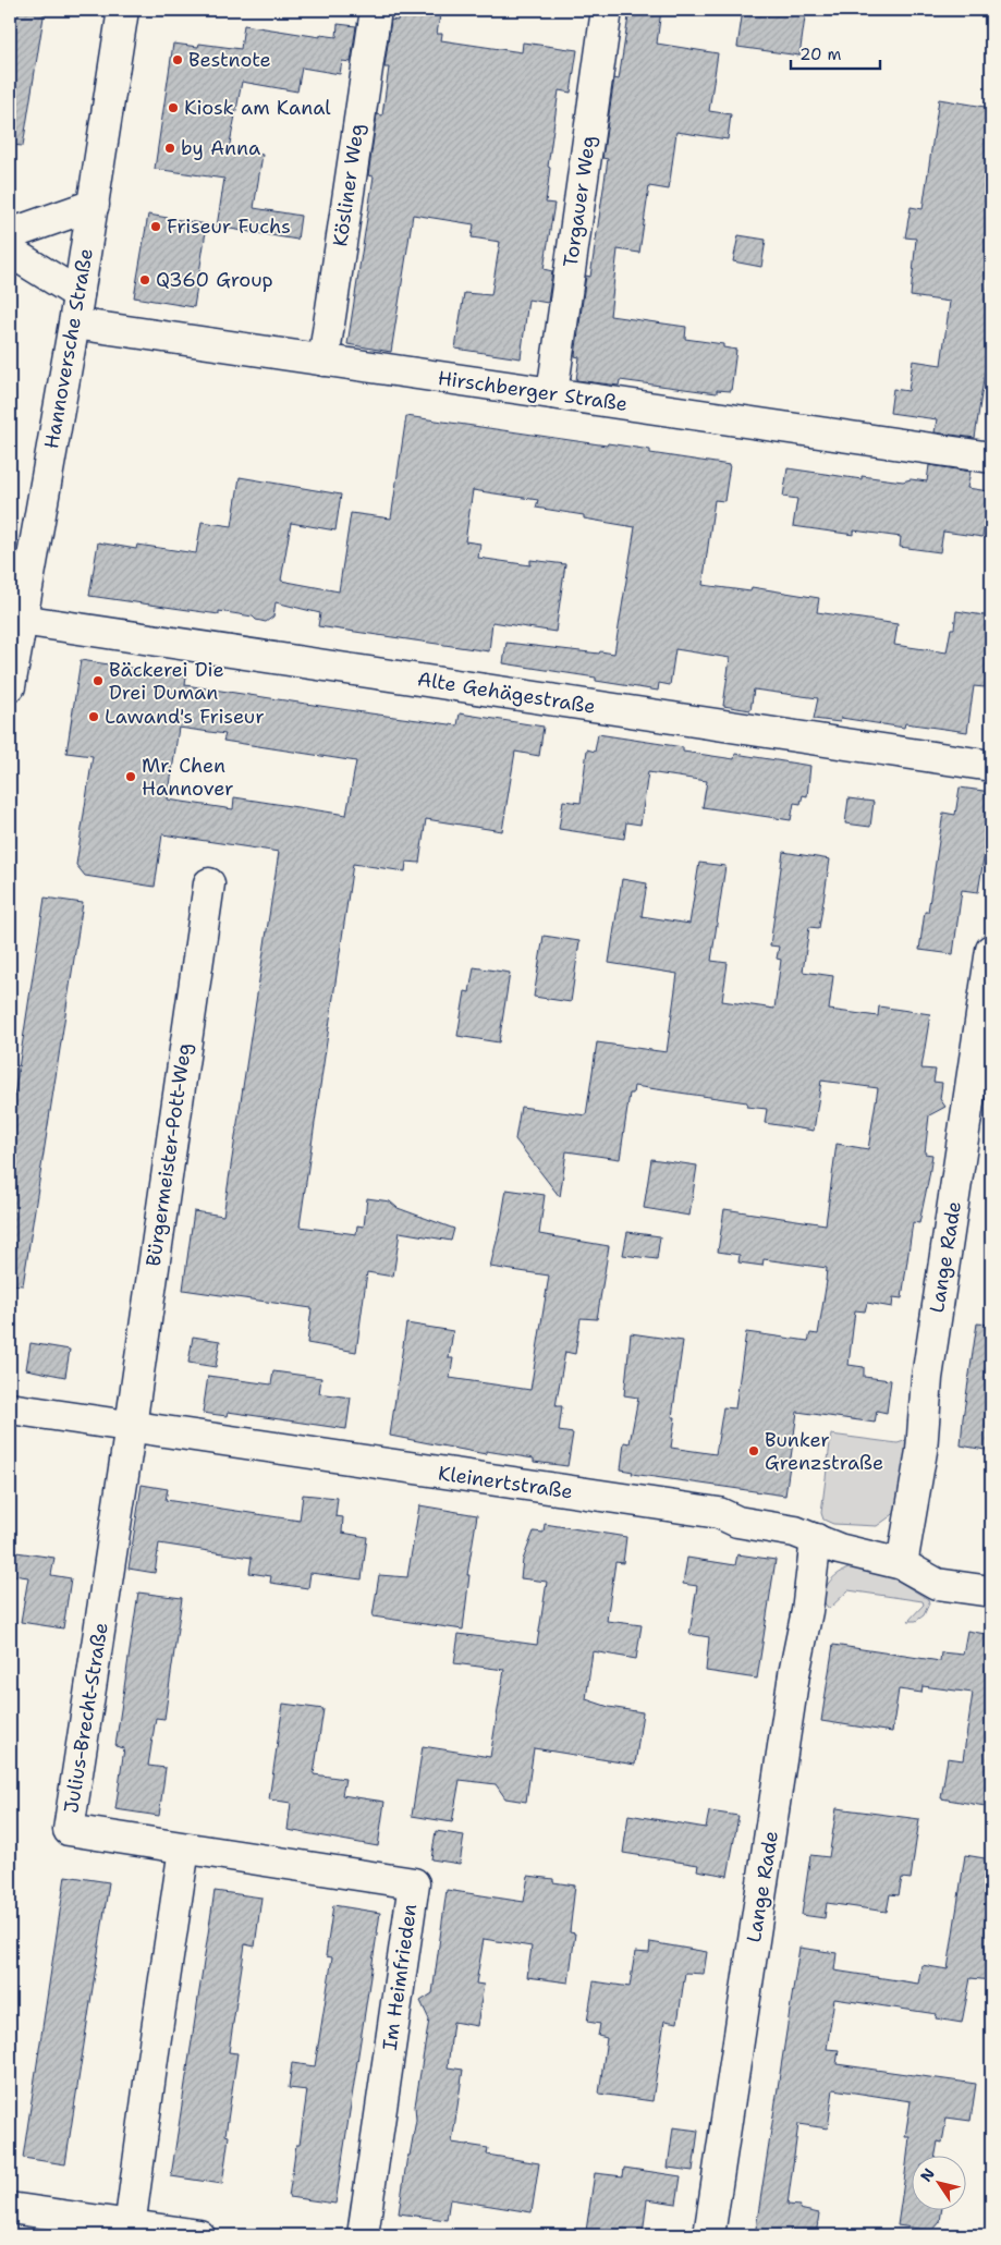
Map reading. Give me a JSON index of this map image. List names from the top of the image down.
{
  "streets": {
    "street": [
      "Kösliner Weg",
      "Torgauer Weg",
      "Hannoversche Straße",
      "Hirschberger Straße",
      "Alte Gehägestraße",
      "Bürgermeister-Pott-Weg",
      "Lange Rade",
      "Kleinertstraße",
      "Julius-Brecht-Straße",
      "Im Heimfrieden"
    ]
  },
  "crossings": [
    ["Kösliner Weg", "Hirschberger Straße"],
    ["Torgauer Weg", "Hirschberger Straße"],
    ["Hannoversche Straße", "Hirschberger Straße"],
    ["Hannoversche Straße", "Alte Gehägestraße"],
    ["Bürgermeister-Pott-Weg", "Kleinertstraße"],
    ["Bürgermeister-Pott-Weg", "Julius-Brecht-Straße"],
    ["Lange Rade", "Kleinertstraße"],
    ["Kleinertstraße", "Julius-Brecht-Straße"],
    ["Julius-Brecht-Straße", "Im Heimfrieden"]
  ],
  "places": [
    "Bestnote",
    "Kiosk am Kanal",
    "by Anna",
    "Friseur Fuchs",
    "Q360 Group",
    "Bäckerei Die Drei Duman",
    "Lawand's Friseur",
    "Mr. Chen Hannover",
    "Bunker Grenzstraße"
  ],
  "scale_bar": "20 m",
  "north": "top left"
}
